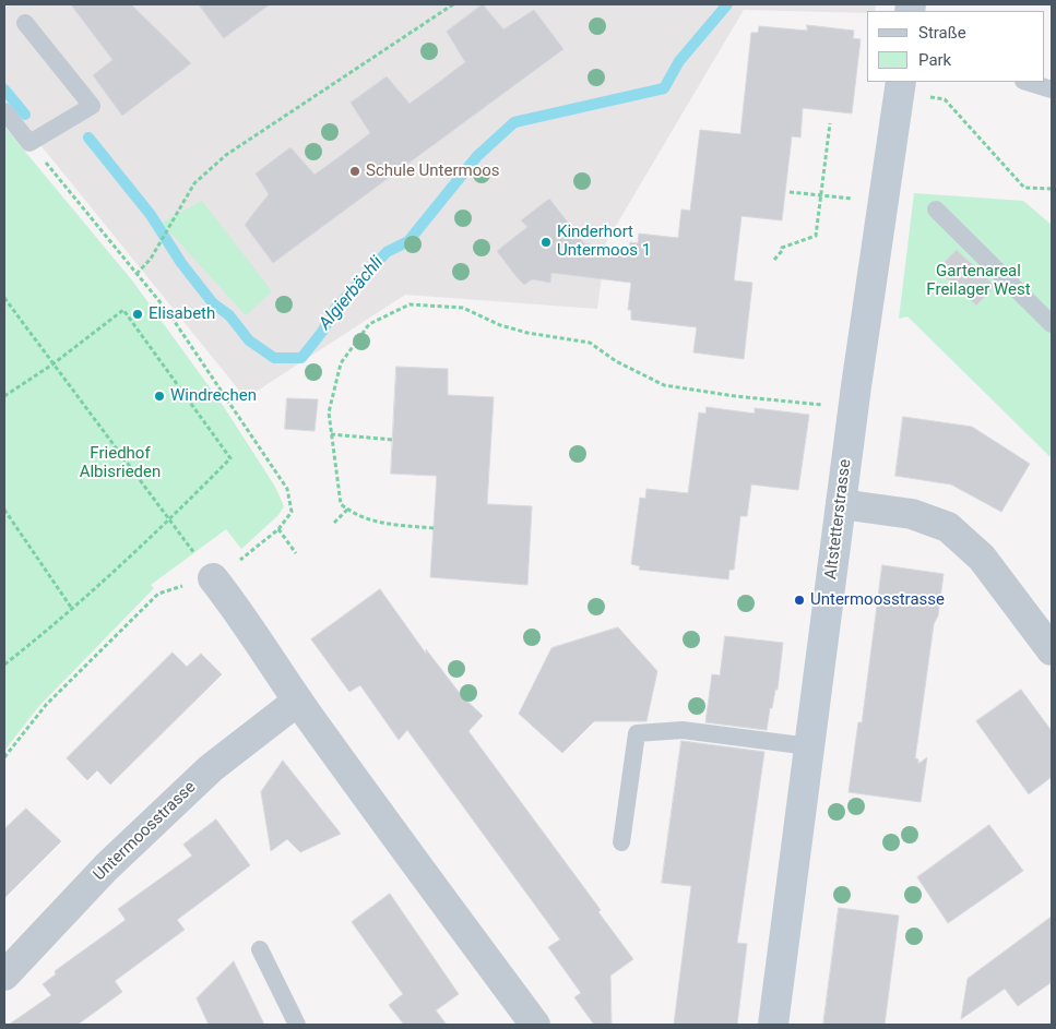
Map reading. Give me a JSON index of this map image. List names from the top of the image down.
{
  "streets": {
    "street": ["Altstetterstrasse", "Untermoosstrasse"]
  },
  "water": ["Algierbächli"],
  "parks": ["Gartenareal Freilager West", "Friedhof Albisrieden"],
  "places": [
    "Schule Untermoos",
    "Kinderhort Untermoos 1",
    "Elisabeth",
    "Windrechen",
    "Untermoosstrasse"
  ],
  "legend": ["Straße", "Park"]
}
